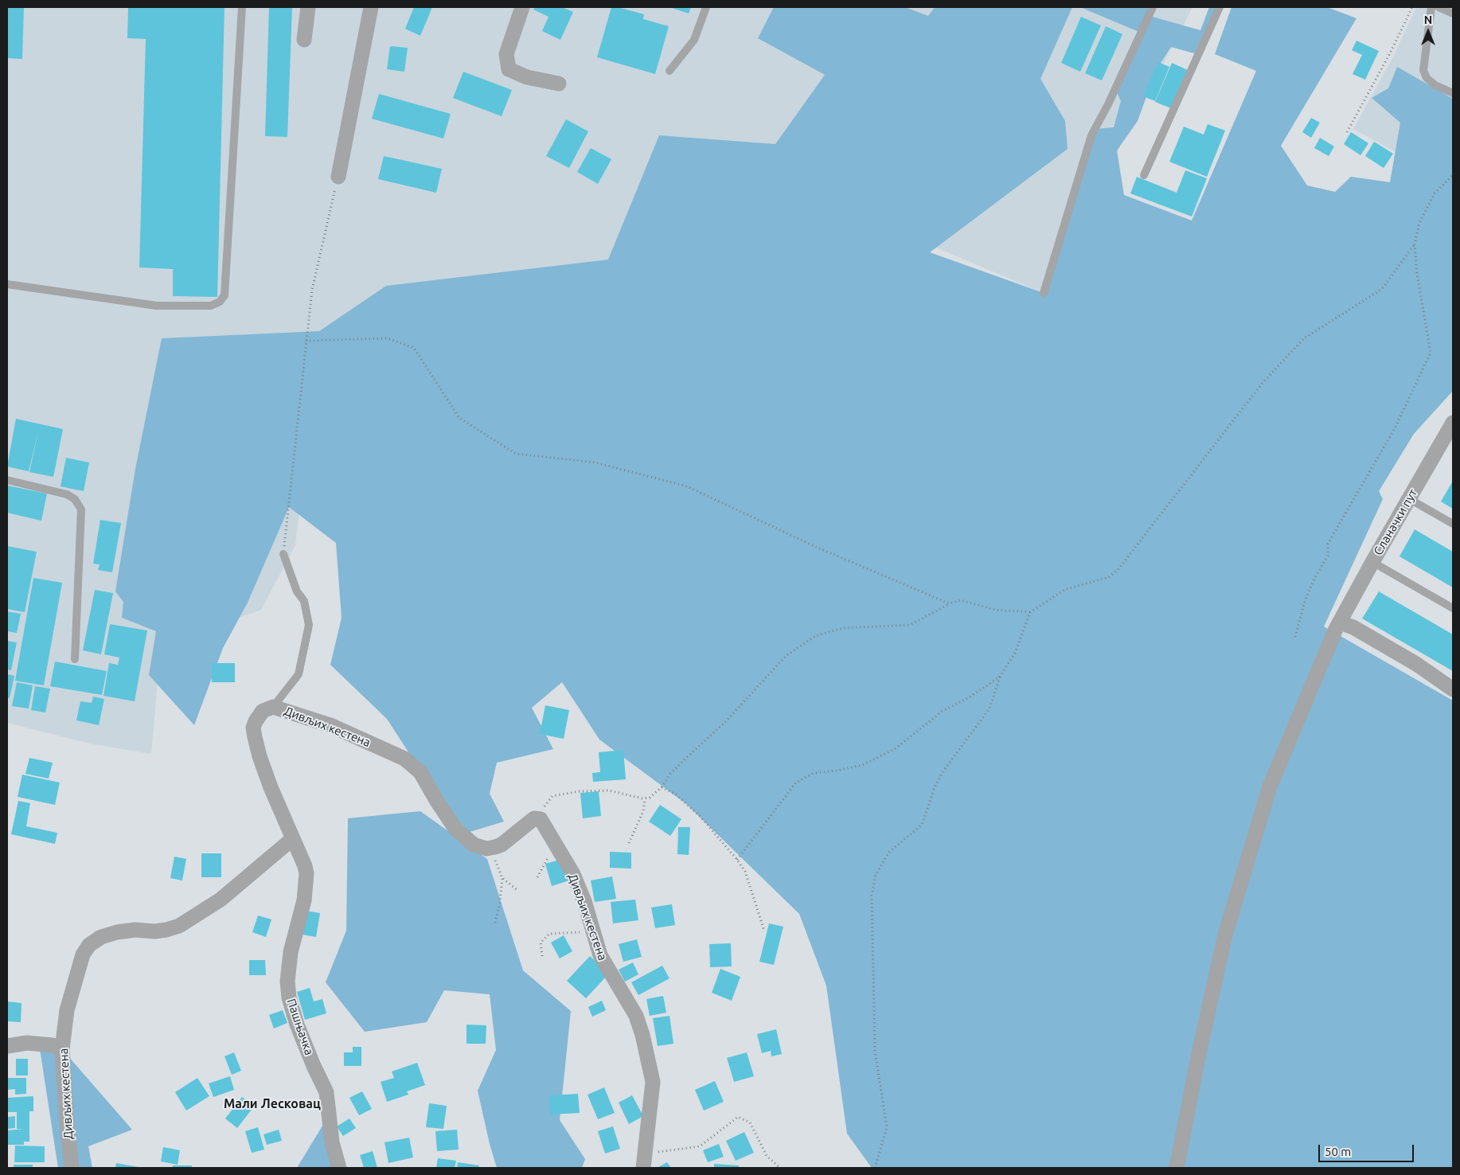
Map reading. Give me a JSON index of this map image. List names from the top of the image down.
{
  "streets": {
    "street": ["Сланачки пут", "Дивљих кестена", "Пашњачка"]
  },
  "crossings": [
    ["Дивљих кестена", "Пашњачка"]
  ],
  "districts": ["Мали Лесковац"],
  "scale_bar": "50 m",
  "north": "top"
}
